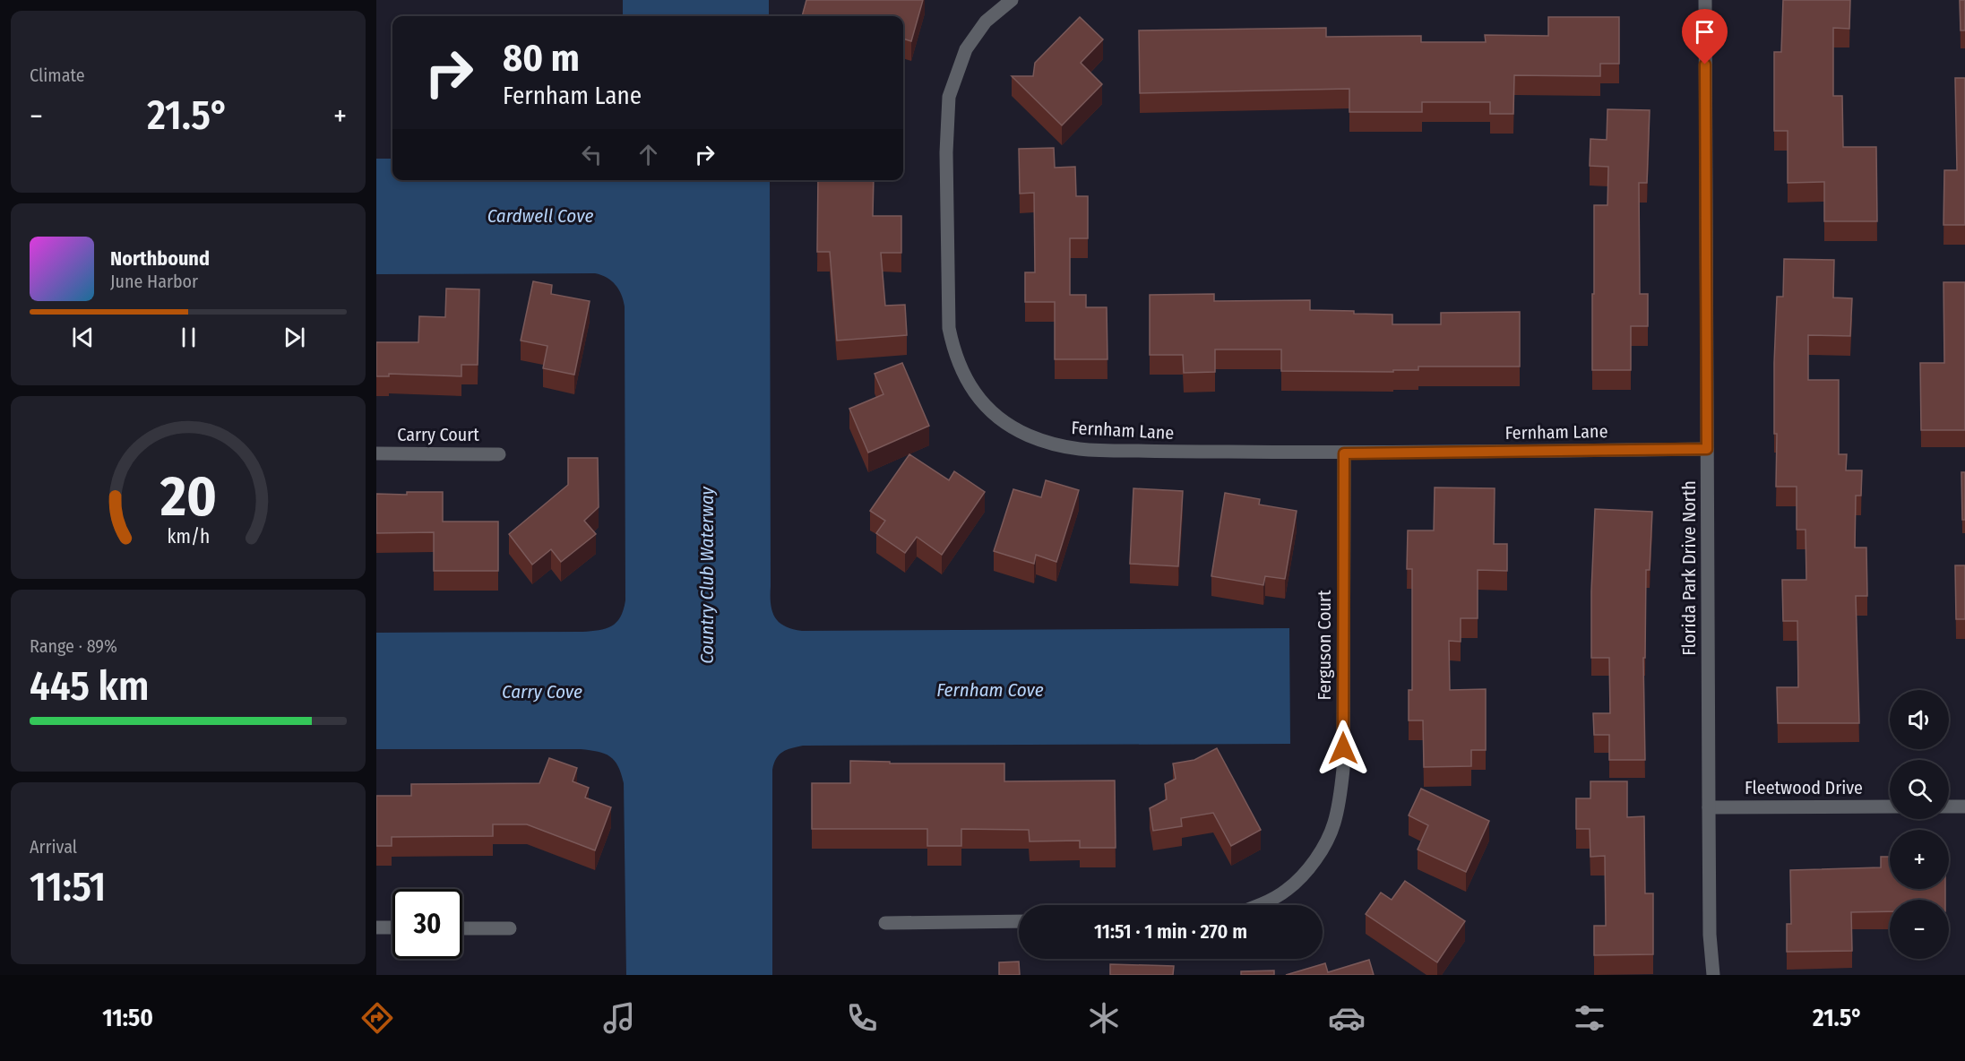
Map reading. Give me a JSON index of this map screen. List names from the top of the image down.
{
  "streets": {
    "street": [
      "Fernham Lane",
      "Carry Court",
      "Florida Park Drive North",
      "Ferguson Court",
      "Fleetwood Drive"
    ]
  },
  "crossings": [
    ["Fernham Lane", "Florida Park Drive North"],
    ["Fernham Lane", "Ferguson Court"],
    ["Florida Park Drive North", "Fleetwood Drive"]
  ],
  "water": [
    "Cardwell Cove",
    "Country Club Waterway",
    "Fernham Cove",
    "Carry Cove"
  ],
  "page": {
    "tile": [
      "Climate",
      ["Range · 89%", "445 km"],
      ["Arrival", "11:51"]
    ],
    "turn": ["80 m", "Fernham Lane"],
    "heat": ["−", "21.5°", "+"],
    "song": ["Northbound", "June Harbor"],
    "map_buttons": ["+", "−"],
    "limit": "30",
    "trip": "11:51 · 1 min · 270 m",
    "tabs": ["11:50", "21.5°"],
    "gauge": ["20", "km/h"]
  }
}
